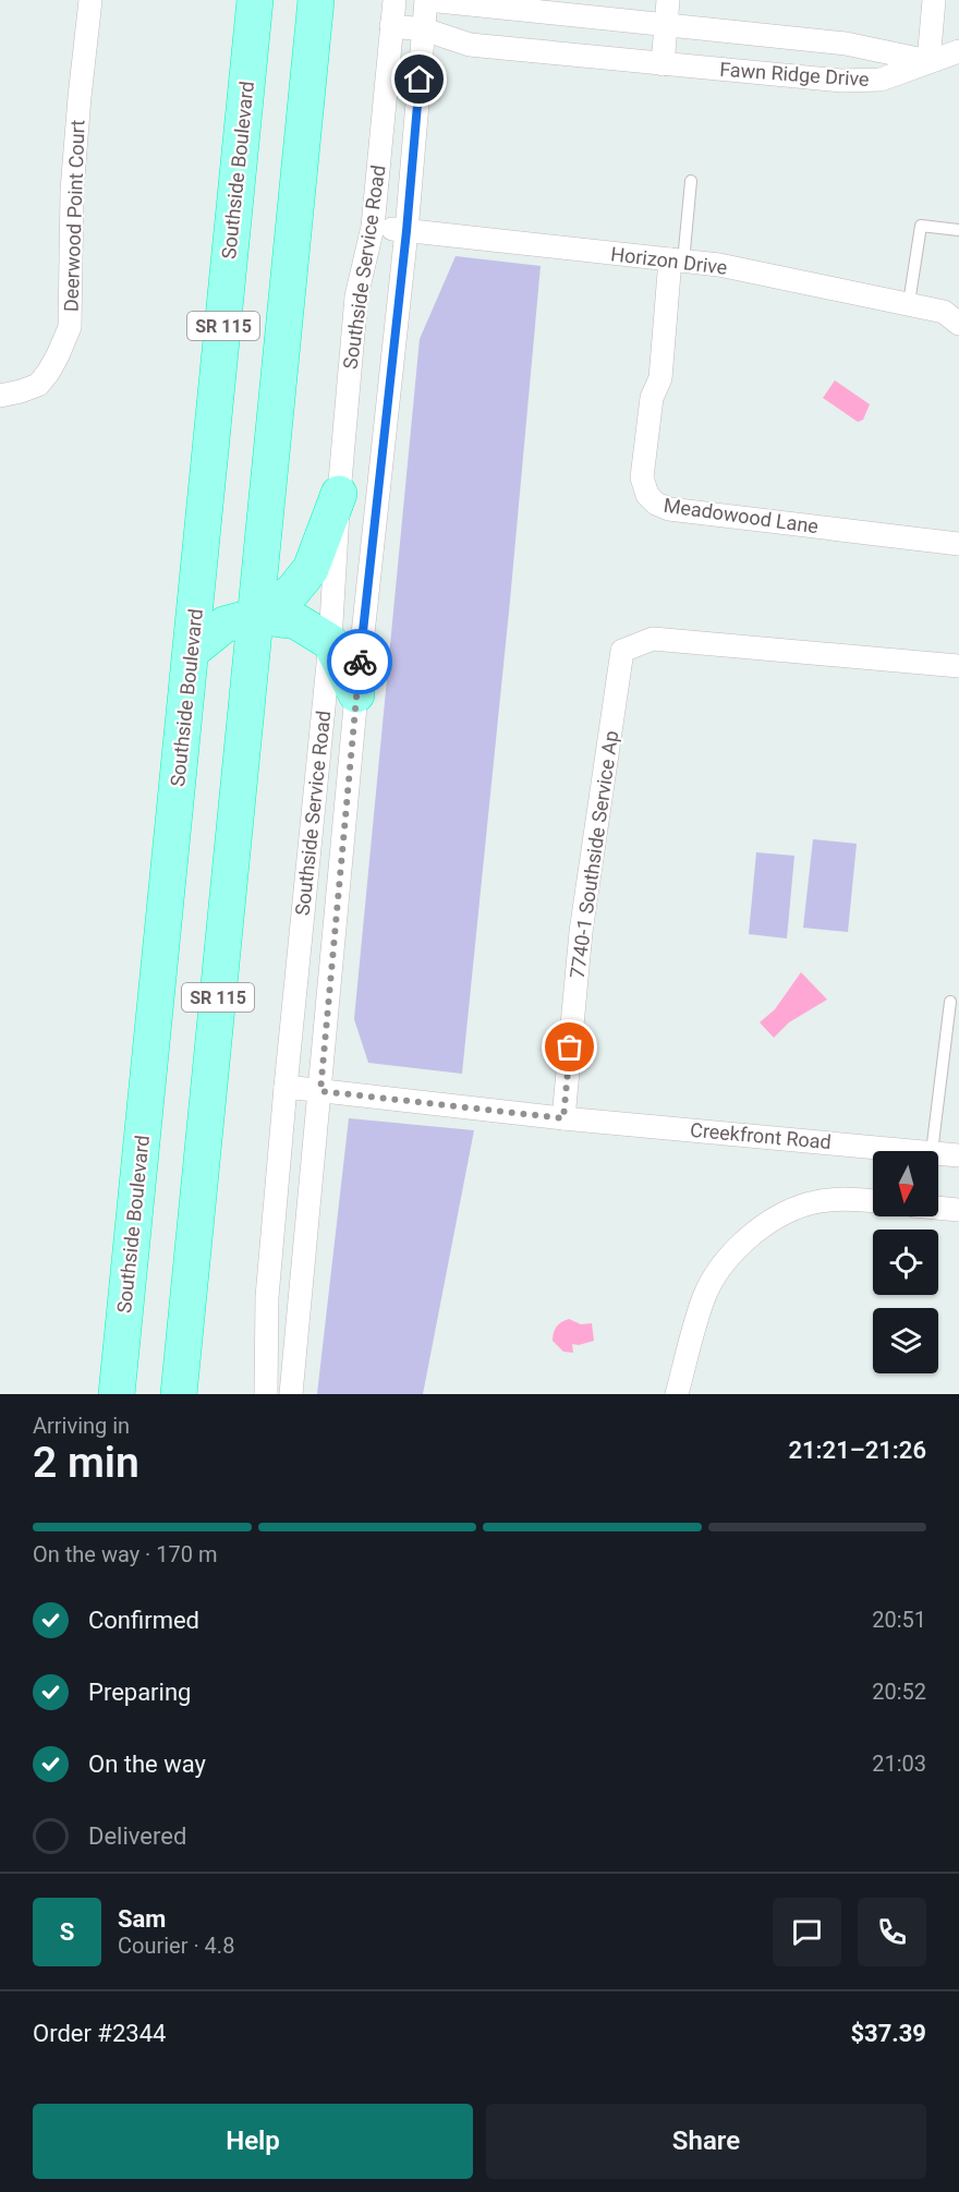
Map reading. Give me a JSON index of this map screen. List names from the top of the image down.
{
  "streets": {
    "highway": ["Southside Boulevard", "SR 115"],
    "street": [
      "Fawn Ridge Drive",
      "Deerwood Point Court",
      "Horizon Drive",
      "Southside Service Road",
      "Meadowood Lane",
      "7740-1 Southside Service Ap",
      "Creekfront Road"
    ]
  },
  "crossings": [
    ["Fawn Ridge Drive", "Southside Service Road"],
    ["Horizon Drive", "Southside Service Road"],
    ["Horizon Drive", "Meadowood Lane"],
    ["7740-1 Southside Service Ap", "Creekfront Road"]
  ],
  "north": "bottom",
  "page": {
    "heading": ["2 min", "Arriving in", "21:21–21:26"],
    "panel": [
      "Sam",
      "Courier · 4.8",
      "Order #2344",
      "$37.39"
    ],
    "bar": "On the way · 170 m",
    "list": [
      ["Confirmed", "20:51"],
      ["Preparing", "20:52"],
      ["On the way", "21:03"],
      "Delivered"
    ],
    "round": "S",
    "buttons": ["Help", "Share"]
  }
}
